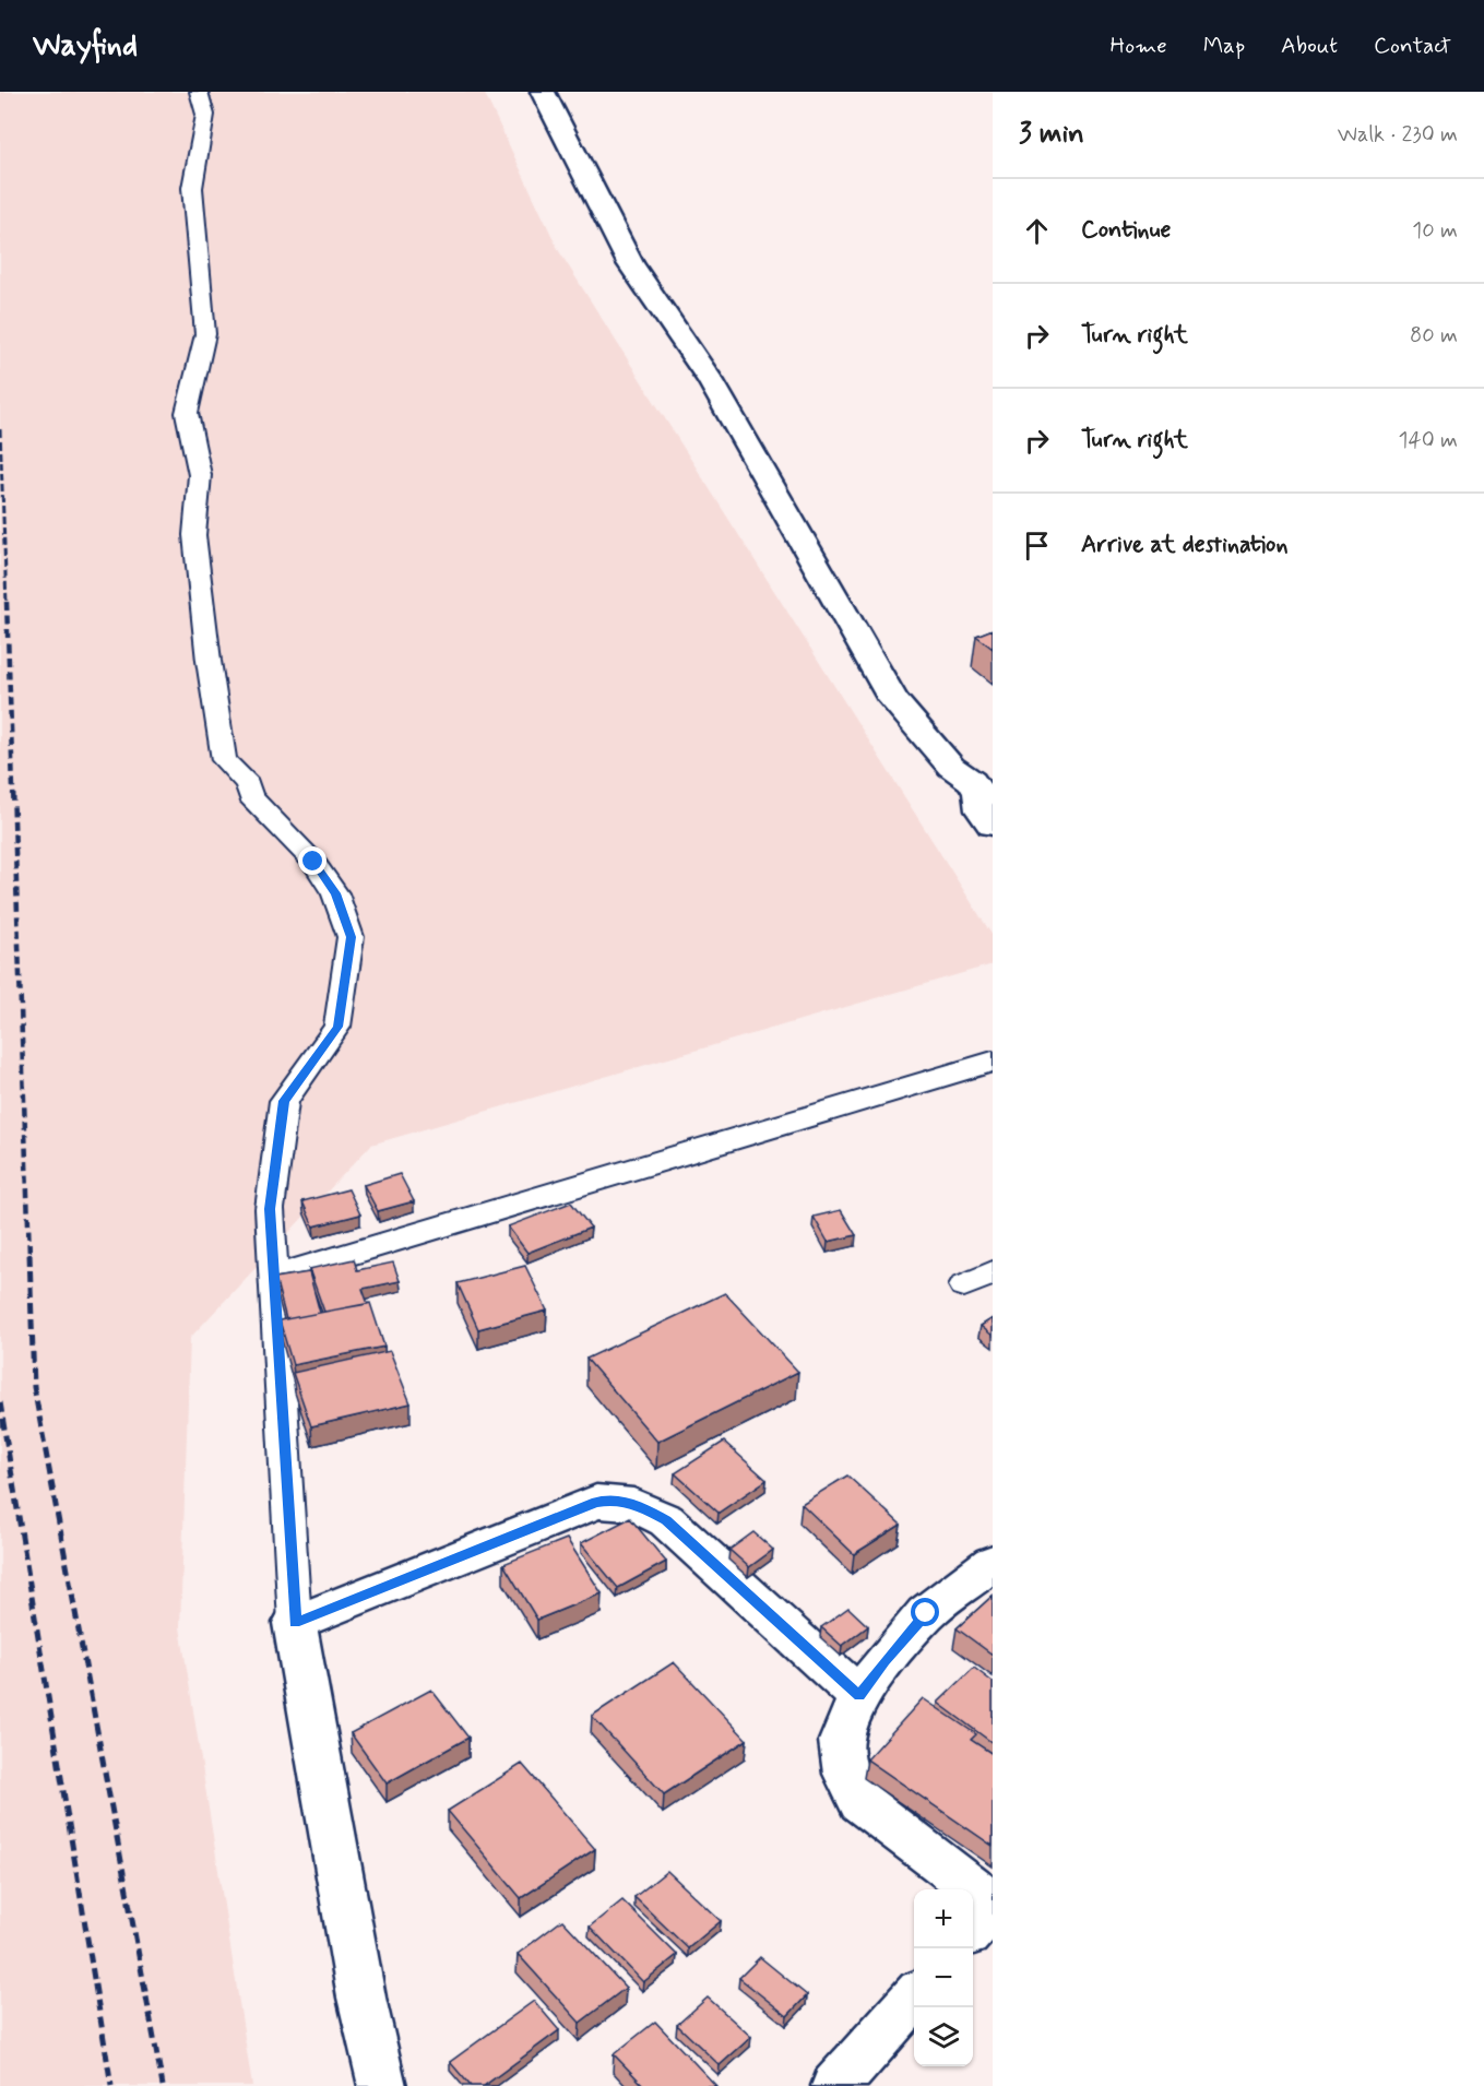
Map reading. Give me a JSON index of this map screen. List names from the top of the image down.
{
  "page": {
    "header": "Wayfind",
    "nav": [
      "Home",
      "Map",
      "About",
      "Contact"
    ],
    "heading": ["3 min", "Walk · 230 m"],
    "list": [
      ["Continue", "10 m"],
      ["Turn right", "80 m"],
      ["Turn right", "140 m"],
      "Arrive at destination"
    ],
    "map_buttons": ["+", "−"]
  }
}
